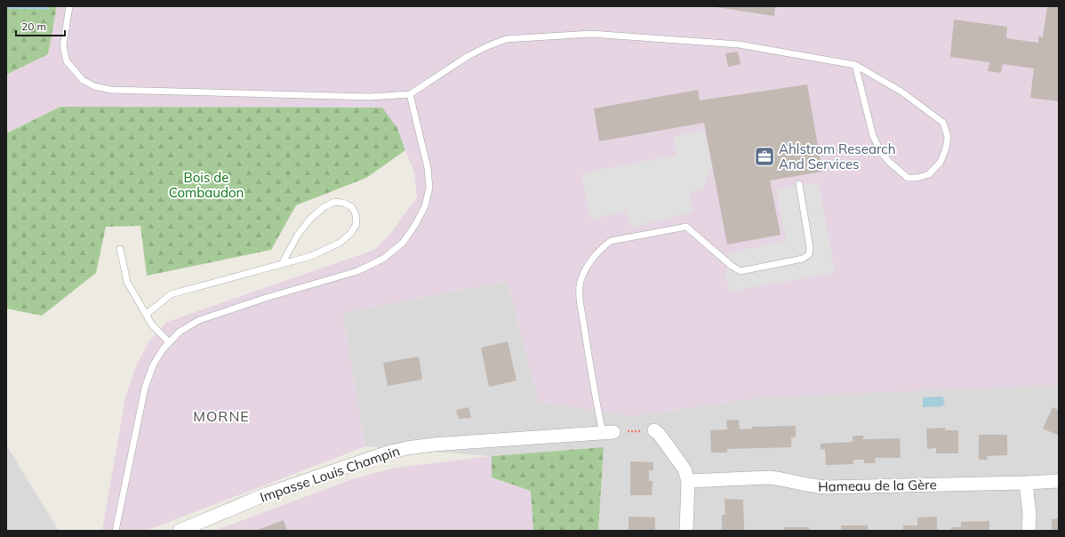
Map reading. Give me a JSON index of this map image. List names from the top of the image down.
{
  "streets": {
    "street": ["Impasse Louis Champin", "Hameau de la Gère"]
  },
  "districts": ["MORNE"],
  "parks": ["Bois de Combaudon"],
  "places": {
    "office": ["Ahlstrom Research And Services"]
  },
  "scale_bar": "20 m"
}
